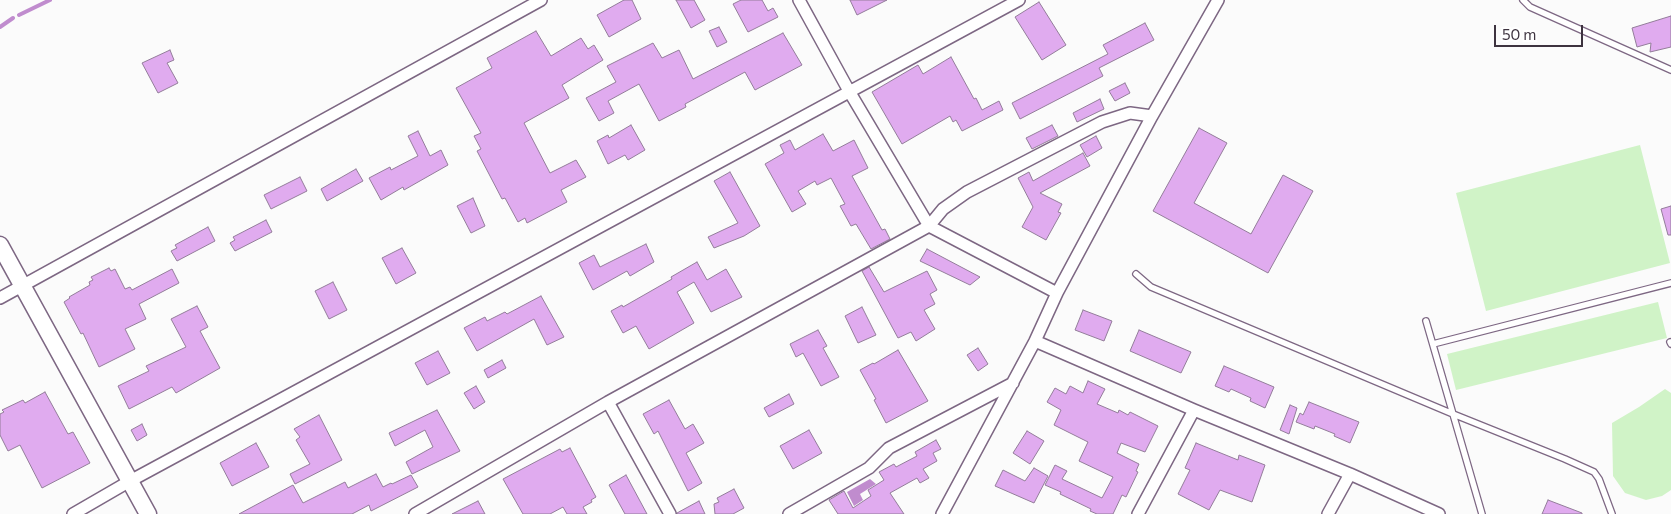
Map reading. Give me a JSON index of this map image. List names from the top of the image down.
{
  "scale_bar": "50 m"
}
